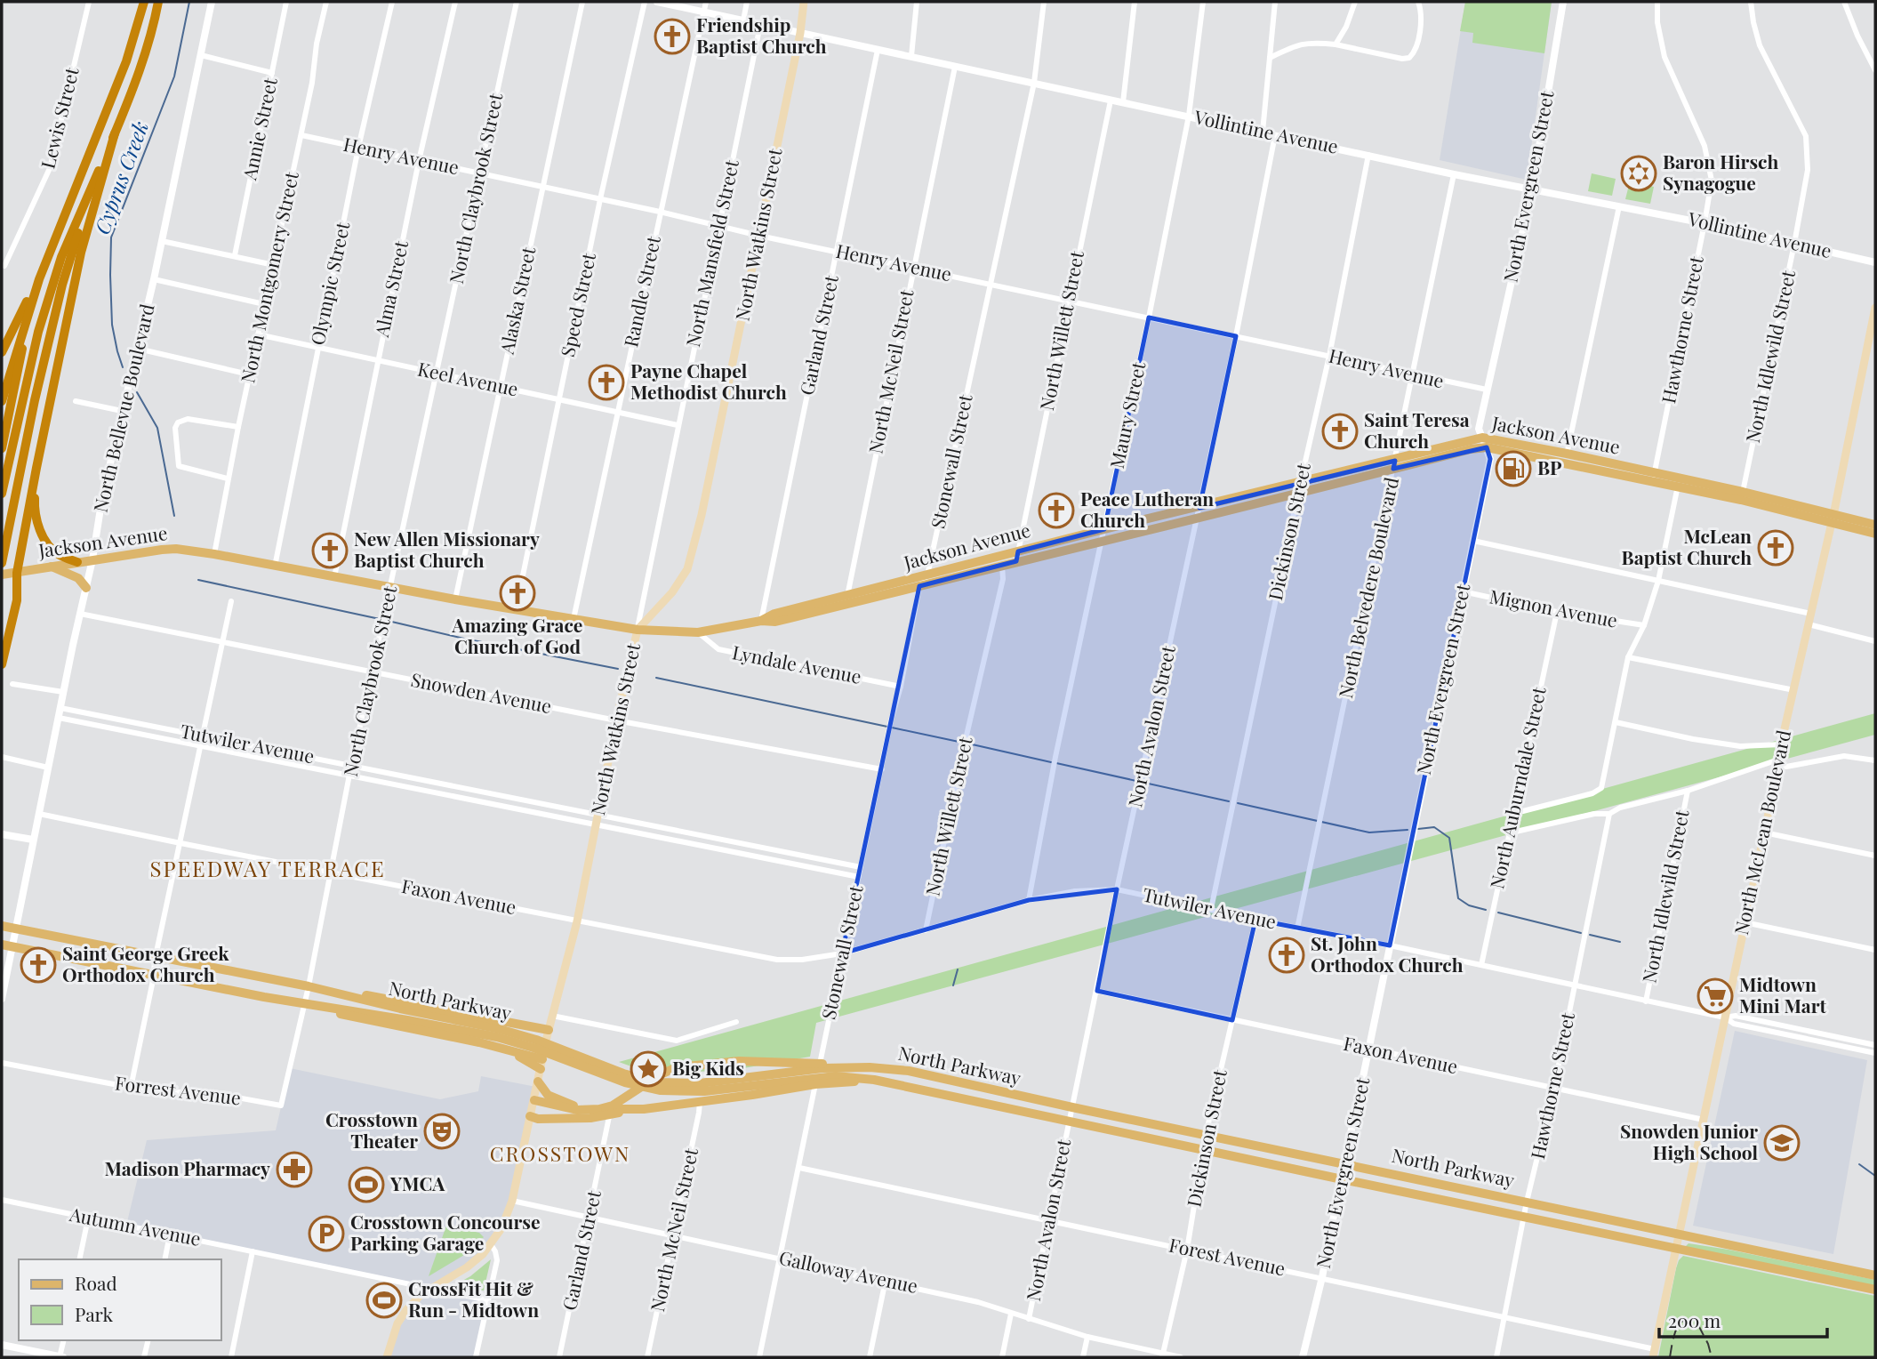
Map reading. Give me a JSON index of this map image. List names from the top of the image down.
{
  "streets": {
    "main road": [
      "North Watkins Street",
      "Jackson Avenue",
      "North McLean Boulevard",
      "North Parkway"
    ],
    "street": [
      "Lewis Street",
      "Annie Street",
      "Vollintine Avenue",
      "Henry Avenue",
      "North Evergreen Street",
      "North Claybrook Street",
      "North Mansfield Street",
      "North Montgomery Street",
      "Olympic Street",
      "Alma Street",
      "Randle Street",
      "Alaska Street",
      "Speed Street",
      "Hawthorne Street",
      "North Willett Street",
      "Garland Street",
      "North Idlewild Street",
      "North McNeil Street",
      "Keel Avenue",
      "North Bellevue Boulevard",
      "Maury Street",
      "Stonewall Street",
      "Dickinson Street",
      "North Belvedere Boulevard",
      "Mignon Avenue",
      "Lyndale Avenue",
      "Snowden Avenue",
      "North Avalon Street",
      "Tutwiler Avenue",
      "North Auburndale Street",
      "Faxon Avenue",
      "Forrest Avenue",
      "Autumn Avenue",
      "Forest Avenue",
      "Galloway Avenue"
    ]
  },
  "crossings": [
    ["Vollintine Avenue", "North Evergreen Street"],
    ["Vollintine Avenue", "North Watkins Street"],
    ["Vollintine Avenue", "North Mansfield Street"],
    ["Vollintine Avenue", "Randle Street"],
    ["Vollintine Avenue", "Hawthorne Street"],
    ["Vollintine Avenue", "North Willett Street"],
    ["Vollintine Avenue", "Garland Street"],
    ["Vollintine Avenue", "North Idlewild Street"],
    ["Vollintine Avenue", "North McNeil Street"],
    ["Vollintine Avenue", "Maury Street"],
    ["Vollintine Avenue", "Stonewall Street"],
    ["Vollintine Avenue", "Dickinson Street"],
    ["Vollintine Avenue", "North Belvedere Boulevard"],
    ["Vollintine Avenue", "North Avalon Street"],
    ["Henry Avenue", "North Evergreen Street"],
    ["Henry Avenue", "North Claybrook Street"],
    ["Henry Avenue", "North Watkins Street"],
    ["Henry Avenue", "North Mansfield Street"],
    ["Henry Avenue", "North Montgomery Street"],
    ["Henry Avenue", "Olympic Street"],
    ["Henry Avenue", "Alma Street"],
    ["Henry Avenue", "Randle Street"],
    ["Henry Avenue", "Alaska Street"],
    ["Henry Avenue", "Speed Street"],
    ["Henry Avenue", "North Willett Street"],
    ["Henry Avenue", "Garland Street"],
    ["Henry Avenue", "North McNeil Street"],
    ["Henry Avenue", "Maury Street"],
    ["Henry Avenue", "Stonewall Street"],
    ["Henry Avenue", "Dickinson Street"],
    ["Henry Avenue", "North Belvedere Boulevard"],
    ["Henry Avenue", "North Avalon Street"],
    ["North Evergreen Street", "Jackson Avenue"],
    ["North Evergreen Street", "Mignon Avenue"],
    ["North Evergreen Street", "Tutwiler Avenue"],
    ["North Evergreen Street", "Faxon Avenue"],
    ["North Evergreen Street", "North Parkway"],
    ["North Evergreen Street", "Forest Avenue"],
    ["North Claybrook Street", "Keel Avenue"],
    ["North Claybrook Street", "Jackson Avenue"],
    ["North Claybrook Street", "Snowden Avenue"],
    ["North Claybrook Street", "Tutwiler Avenue"],
    ["North Claybrook Street", "Faxon Avenue"],
    ["North Claybrook Street", "North Parkway"],
    ["North Claybrook Street", "Forrest Avenue"],
    ["North Watkins Street", "North Mansfield Street"],
    ["North Watkins Street", "Jackson Avenue"],
    ["North Watkins Street", "Snowden Avenue"],
    ["North Watkins Street", "Tutwiler Avenue"],
    ["North Watkins Street", "Faxon Avenue"],
    ["North Watkins Street", "Autumn Avenue"],
    ["North Watkins Street", "Galloway Avenue"],
    ["North Mansfield Street", "Keel Avenue"],
    ["North Mansfield Street", "Jackson Avenue"],
    ["North Montgomery Street", "Keel Avenue"],
    ["North Montgomery Street", "Jackson Avenue"],
    ["Olympic Street", "Keel Avenue"],
    ["Olympic Street", "Jackson Avenue"],
    ["Alma Street", "Keel Avenue"],
    ["Alma Street", "Jackson Avenue"],
    ["Randle Street", "Keel Avenue"],
    ["Randle Street", "Jackson Avenue"],
    ["Alaska Street", "Keel Avenue"],
    ["Alaska Street", "Jackson Avenue"],
    ["Speed Street", "Keel Avenue"],
    ["Speed Street", "Jackson Avenue"],
    ["Hawthorne Street", "Jackson Avenue"],
    ["Hawthorne Street", "Tutwiler Avenue"],
    ["Hawthorne Street", "Faxon Avenue"],
    ["Hawthorne Street", "North Parkway"],
    ["Hawthorne Street", "Forest Avenue"],
    ["North Willett Street", "Jackson Avenue"],
    ["North Willett Street", "Tutwiler Avenue"],
    ["Garland Street", "Jackson Avenue"],
    ["Garland Street", "Galloway Avenue"],
    ["North Idlewild Street", "Jackson Avenue"],
    ["North Idlewild Street", "Tutwiler Avenue"],
    ["North McNeil Street", "Jackson Avenue"],
    ["North McNeil Street", "Galloway Avenue"],
    ["North Bellevue Boulevard", "Jackson Avenue"],
    ["North Bellevue Boulevard", "Snowden Avenue"],
    ["North Bellevue Boulevard", "Tutwiler Avenue"],
    ["North Bellevue Boulevard", "Faxon Avenue"],
    ["North Bellevue Boulevard", "North Parkway"],
    ["Maury Street", "Jackson Avenue"],
    ["Maury Street", "Tutwiler Avenue"],
    ["Jackson Avenue", "Stonewall Street"],
    ["Jackson Avenue", "Dickinson Street"],
    ["Jackson Avenue", "North Belvedere Boulevard"],
    ["Jackson Avenue", "Lyndale Avenue"],
    ["Jackson Avenue", "North Avalon Street"],
    ["Jackson Avenue", "North McLean Boulevard"],
    ["Stonewall Street", "Lyndale Avenue"],
    ["Stonewall Street", "Snowden Avenue"],
    ["Stonewall Street", "Tutwiler Avenue"],
    ["Stonewall Street", "Faxon Avenue"],
    ["Dickinson Street", "Tutwiler Avenue"],
    ["Dickinson Street", "Faxon Avenue"],
    ["Dickinson Street", "North Parkway"],
    ["Dickinson Street", "Forest Avenue"],
    ["Dickinson Street", "Galloway Avenue"],
    ["North Belvedere Boulevard", "Tutwiler Avenue"],
    ["Mignon Avenue", "North Auburndale Street"],
    ["Mignon Avenue", "North McLean Boulevard"],
    ["North Avalon Street", "Tutwiler Avenue"],
    ["North Avalon Street", "Faxon Avenue"],
    ["North Avalon Street", "North Parkway"],
    ["North Avalon Street", "Forest Avenue"],
    ["North Avalon Street", "Galloway Avenue"],
    ["Tutwiler Avenue", "North Auburndale Street"],
    ["Tutwiler Avenue", "North McLean Boulevard"],
    ["Tutwiler Avenue", "Faxon Avenue"],
    ["North McLean Boulevard", "Faxon Avenue"],
    ["North McLean Boulevard", "North Parkway"],
    ["North McLean Boulevard", "Forest Avenue"]
  ],
  "districts": ["SPEEDWAY TERRACE", "CROSSTOWN"],
  "water": ["Cyprus Creek"],
  "places": {
    "church": [
      "Friendship Baptist Church",
      "Payne Chapel Methodist Church",
      "Saint Teresa Church",
      "Peace Lutheran Church",
      "McLean Baptist Church",
      "New Allen Missionary Baptist Church",
      "Amazing Grace Church of God",
      "St. John Orthodox Church",
      "Saint George Greek Orthodox Church"
    ],
    "synagogue": ["Baron Hirsch Synagogue"],
    "fuel station": ["BP"],
    "supermarket": ["Midtown Mini Mart"],
    "place": ["Big Kids"],
    "theatre": ["Crosstown Theater"],
    "school or university": ["Snowden Junior High School"],
    "pharmacy": ["Madison Pharmacy"],
    "sports": ["YMCA", "CrossFit Hit & Run - Midtown"],
    "parking": ["Crosstown Concourse Parking Garage"]
  },
  "legend": ["Road", "Park"],
  "scale_bar": "200 m"
}
